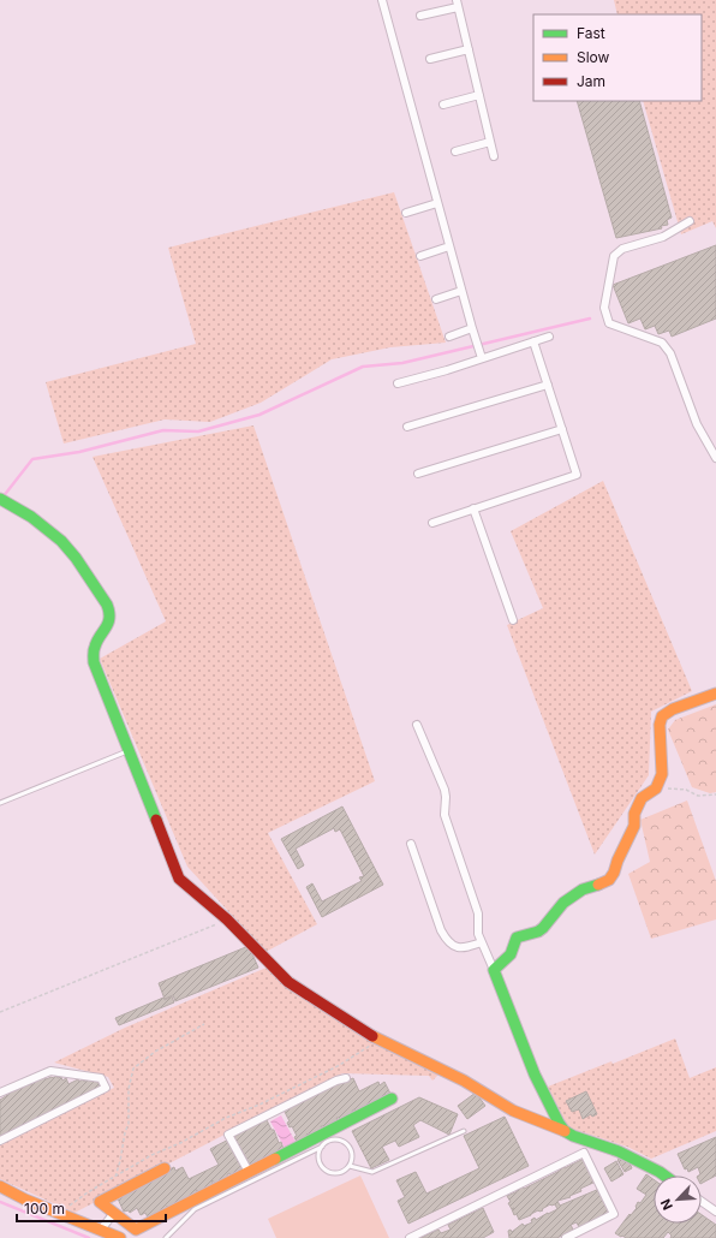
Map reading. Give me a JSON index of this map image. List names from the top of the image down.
{
  "legend": ["Fast", "Slow", "Jam"],
  "scale_bar": "100 m",
  "north": "bottom left"
}
